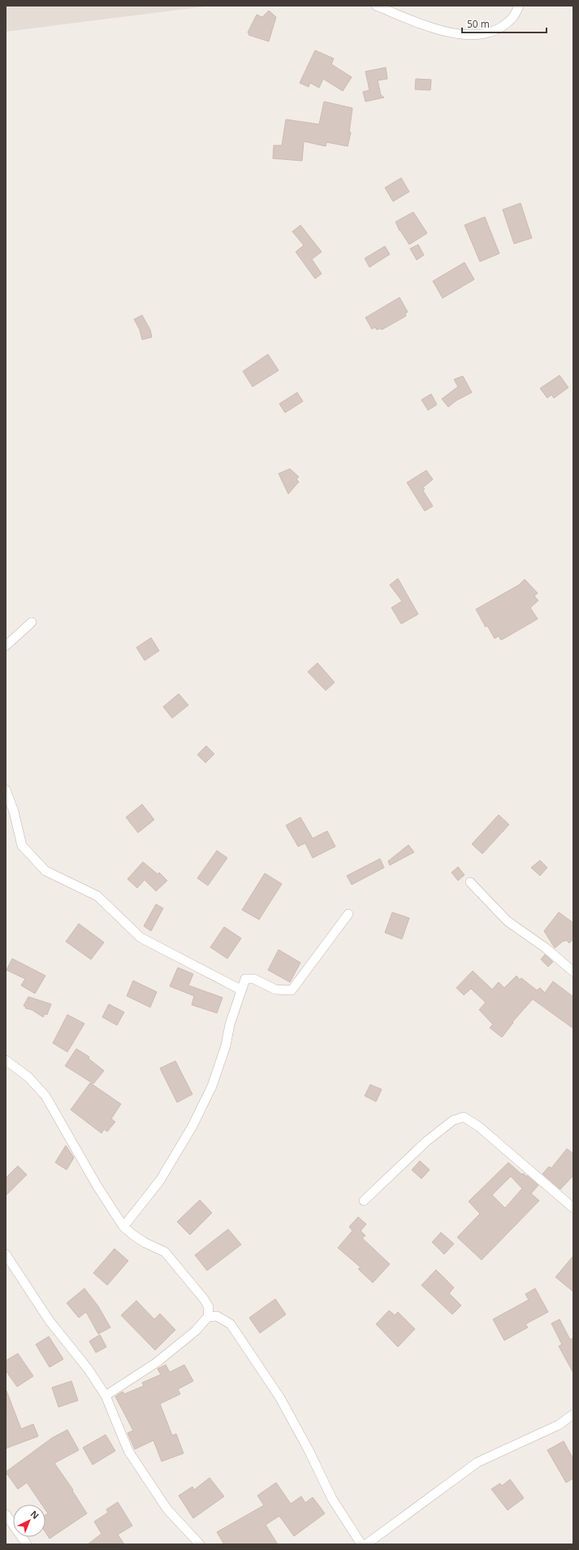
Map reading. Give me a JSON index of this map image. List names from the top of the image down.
{
  "scale_bar": "50 m",
  "north": "top right"
}
